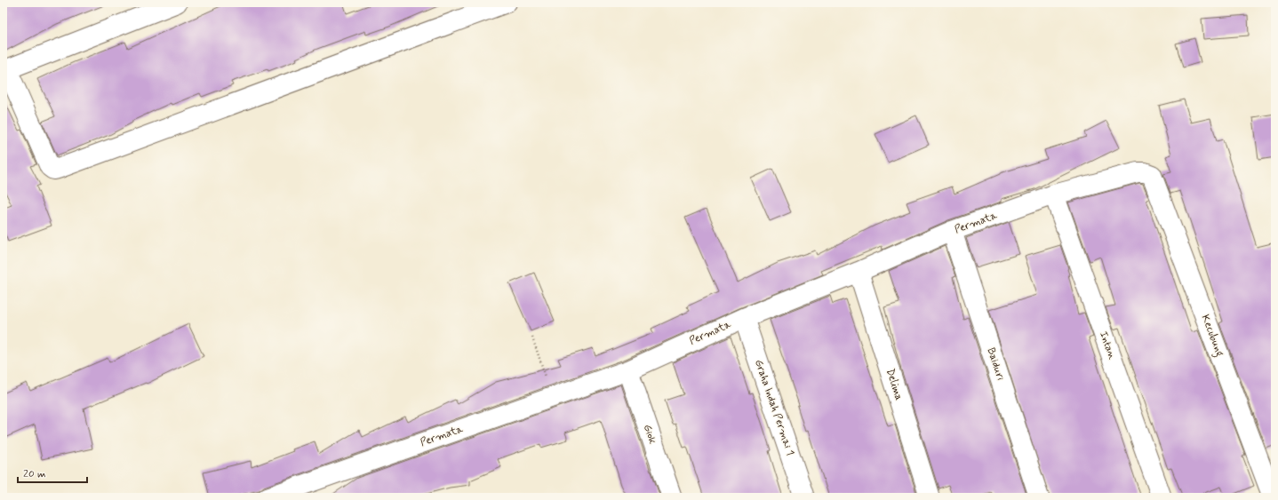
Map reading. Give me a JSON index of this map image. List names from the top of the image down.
{
  "streets": {
    "street": [
      "Permata",
      "Kecubung",
      "Intan",
      "Baiduri",
      "Delima",
      "Graha Indah Permai 1",
      "Giok"
    ]
  },
  "crossings": [
    ["Permata", "Kecubung"],
    ["Permata", "Intan"],
    ["Permata", "Baiduri"],
    ["Permata", "Delima"],
    ["Permata", "Graha Indah Permai 1"],
    ["Permata", "Giok"]
  ],
  "scale_bar": "20 m"
}
